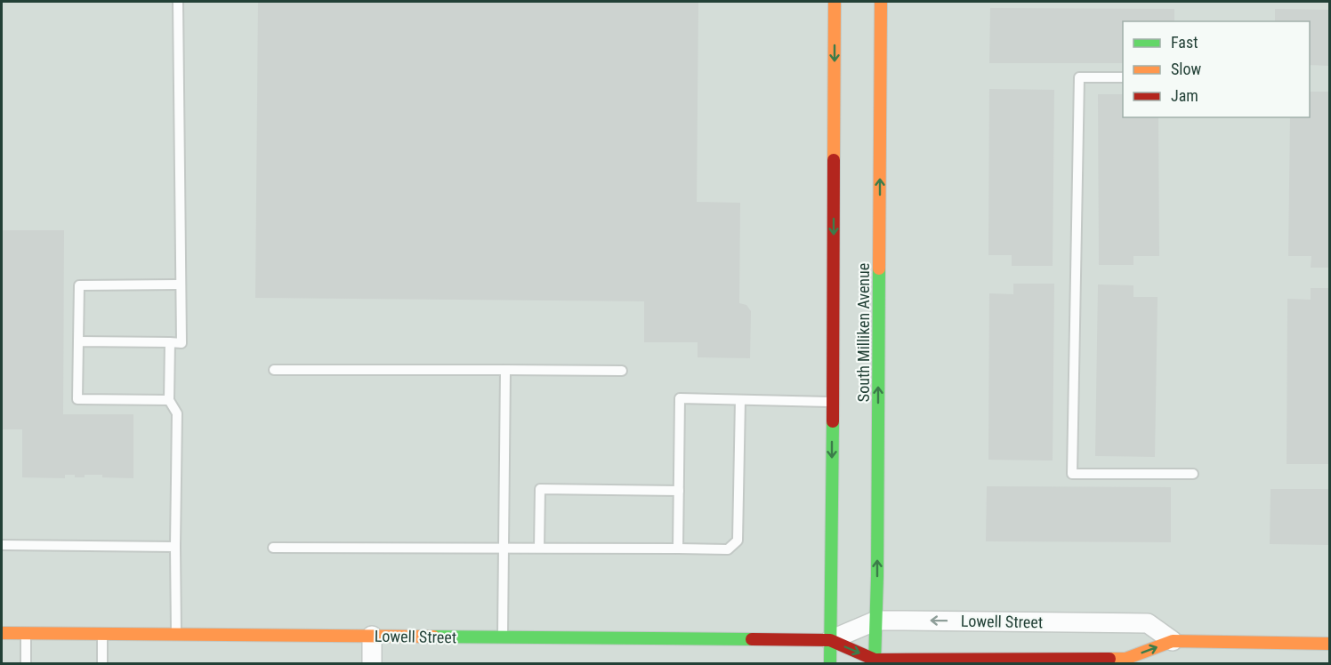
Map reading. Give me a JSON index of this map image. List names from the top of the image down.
{
  "streets": {
    "street": ["South Milliken Avenue", "Lowell Street"]
  },
  "crossings": [
    ["South Milliken Avenue", "Lowell Street"]
  ],
  "legend": ["Fast", "Slow", "Jam"]
}
